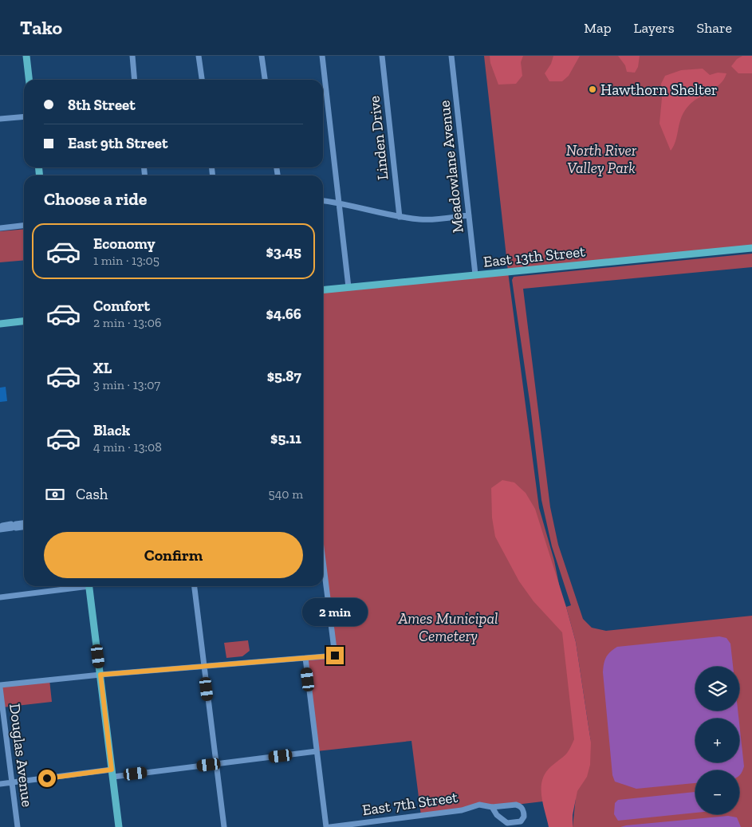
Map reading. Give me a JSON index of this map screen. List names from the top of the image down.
{
  "streets": {
    "main road": ["East 13th Street"],
    "street": [
      "Linden Drive",
      "Meadowlane Avenue",
      "Douglas Avenue",
      "East 7th Street"
    ]
  },
  "crossings": [
    ["Meadowlane Avenue", "East 13th Street"]
  ],
  "parks": ["North River Valley Park", "Ames Municipal Cemetery"],
  "places": ["Hawthorn Shelter"],
  "page": {
    "header": "Tako",
    "nav": ["Map", "Layers", "Share"],
    "banner": ["8th Street", "East 9th Street"],
    "heading": "Choose a ride",
    "list": [
      {
        "name": "Economy",
        "note": "1 min · 13:05",
        "value": "$3.45"
      },
      {
        "name": "Comfort",
        "note": "2 min · 13:06",
        "value": "$4.66"
      },
      {
        "name": "XL",
        "note": "3 min · 13:07",
        "value": "$5.87"
      },
      {
        "name": "Black",
        "note": "4 min · 13:08",
        "value": "$5.11"
      }
    ],
    "pay": ["Cash", "540 m"],
    "buttons": "Confirm",
    "bubble": "2 min",
    "map_buttons": ["+", "−"]
  }
}
